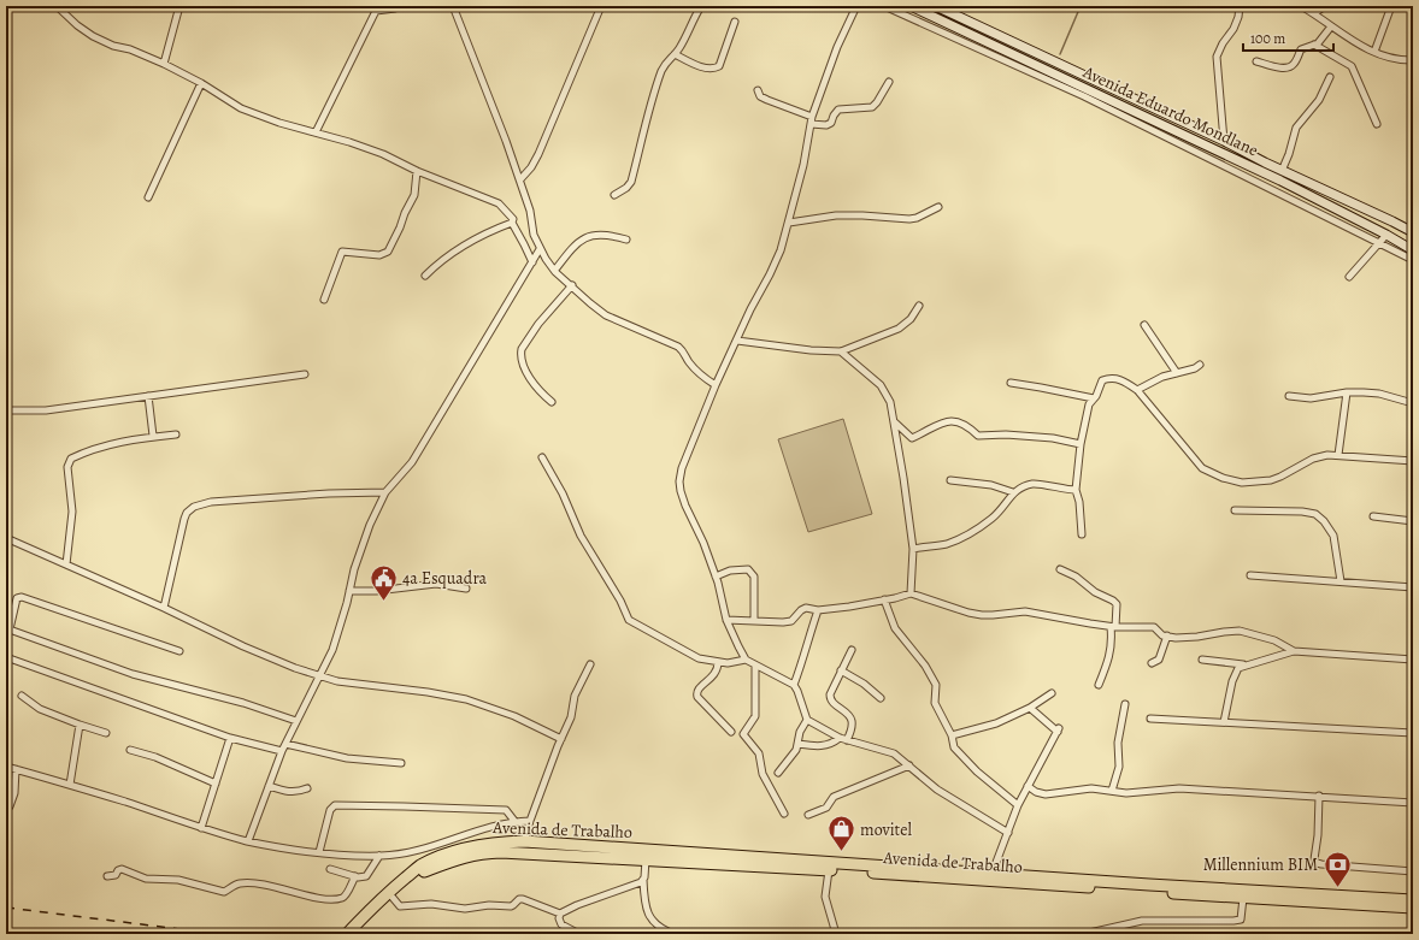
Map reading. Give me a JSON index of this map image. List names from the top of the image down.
{
  "streets": {
    "highway": ["Avenida de Trabalho"],
    "main road": ["Avenida Eduardo Mondlane"]
  },
  "places": {
    "public building": ["4a Esquadra"],
    "shop": ["movitel"],
    "bank": ["Millennium BIM"]
  },
  "scale_bar": "100 m"
}
